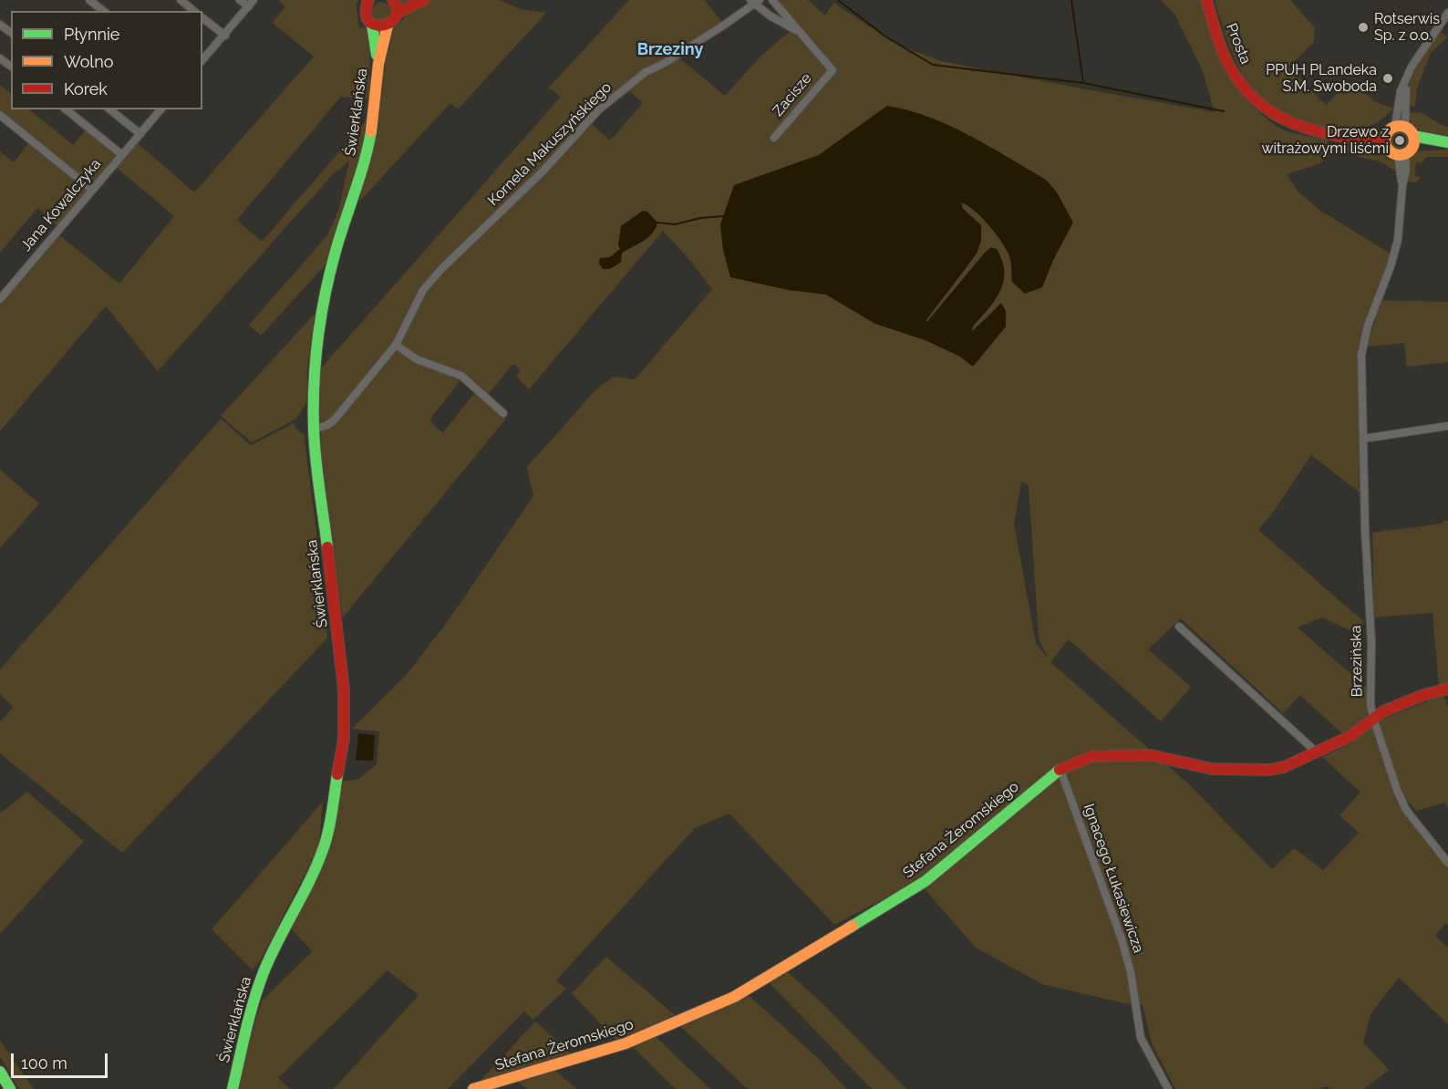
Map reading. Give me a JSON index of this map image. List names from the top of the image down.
{
  "streets": {
    "street": [
      "Prosta",
      "Zacisze",
      "Świerklańska",
      "Kornela Makuszyńskiego",
      "Jana Kowalczyka",
      "Brzezińska",
      "Stefana Żeromskiego",
      "Ignacego Łukasiewicza"
    ]
  },
  "crossings": [
    ["Świerklańska", "Kornela Makuszyńskiego"],
    ["Brzezińska", "Stefana Żeromskiego"],
    ["Stefana Żeromskiego", "Ignacego Łukasiewicza"]
  ],
  "districts": ["Brzeziny"],
  "places": ["Rotserwis Sp. z o.o.", "PPUH PLandeka S.M. Swoboda", "Drzewo z witrażowymi liśćmi"],
  "legend": ["Płynnie", "Wolno", "Korek"],
  "scale_bar": "100 m"
}
